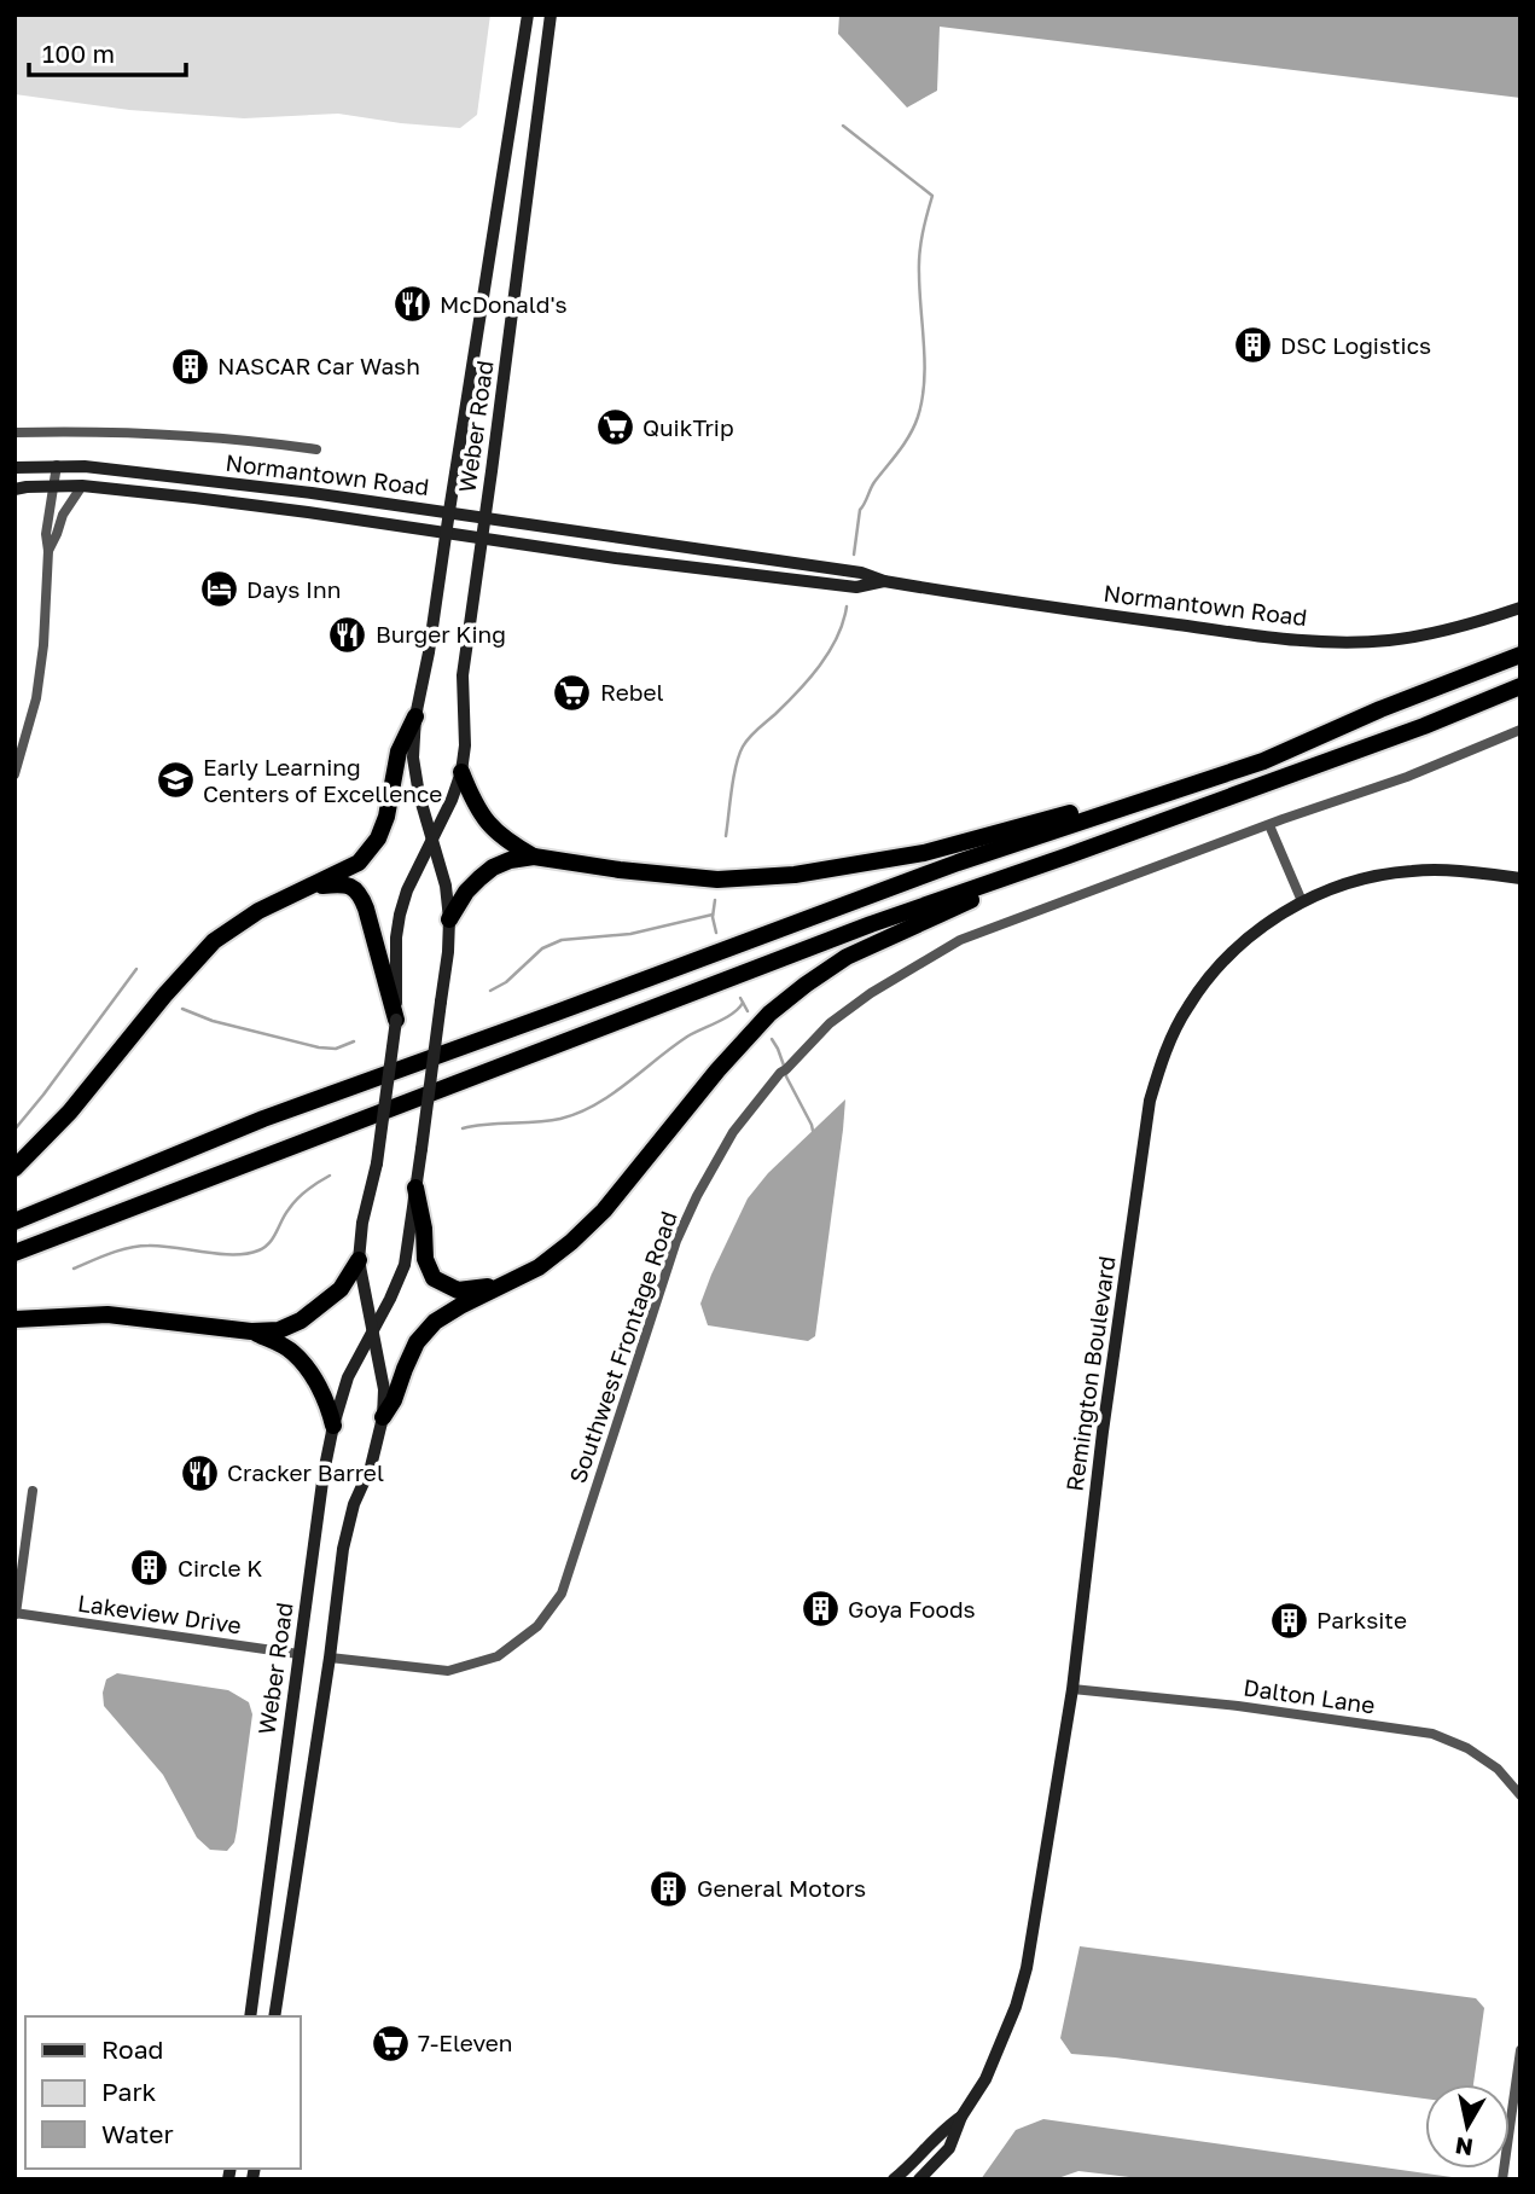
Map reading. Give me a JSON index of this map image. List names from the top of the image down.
{
  "streets": {
    "main road": ["Weber Road", "Normantown Road", "Remington Boulevard"],
    "street": ["Southwest Frontage Road", "Lakeview Drive", "Dalton Lane"]
  },
  "crossings": [
    ["Weber Road", "Normantown Road"],
    ["Weber Road", "Southwest Frontage Road"],
    ["Weber Road", "Lakeview Drive"],
    ["Remington Boulevard", "Dalton Lane"]
  ],
  "places": {
    "restaurant": ["McDonald's", "Burger King", "Cracker Barrel"],
    "building": [
      "DSC Logistics",
      "NASCAR Car Wash",
      "Circle K",
      "Goya Foods",
      "Parksite",
      "General Motors"
    ],
    "supermarket": ["QuikTrip", "Rebel", "7-Eleven"],
    "hotel": ["Days Inn"],
    "school or university": ["Early Learning Centers of Excellence"]
  },
  "legend": ["Road", "Park", "Water"],
  "scale_bar": "100 m",
  "north": "bottom"
}
